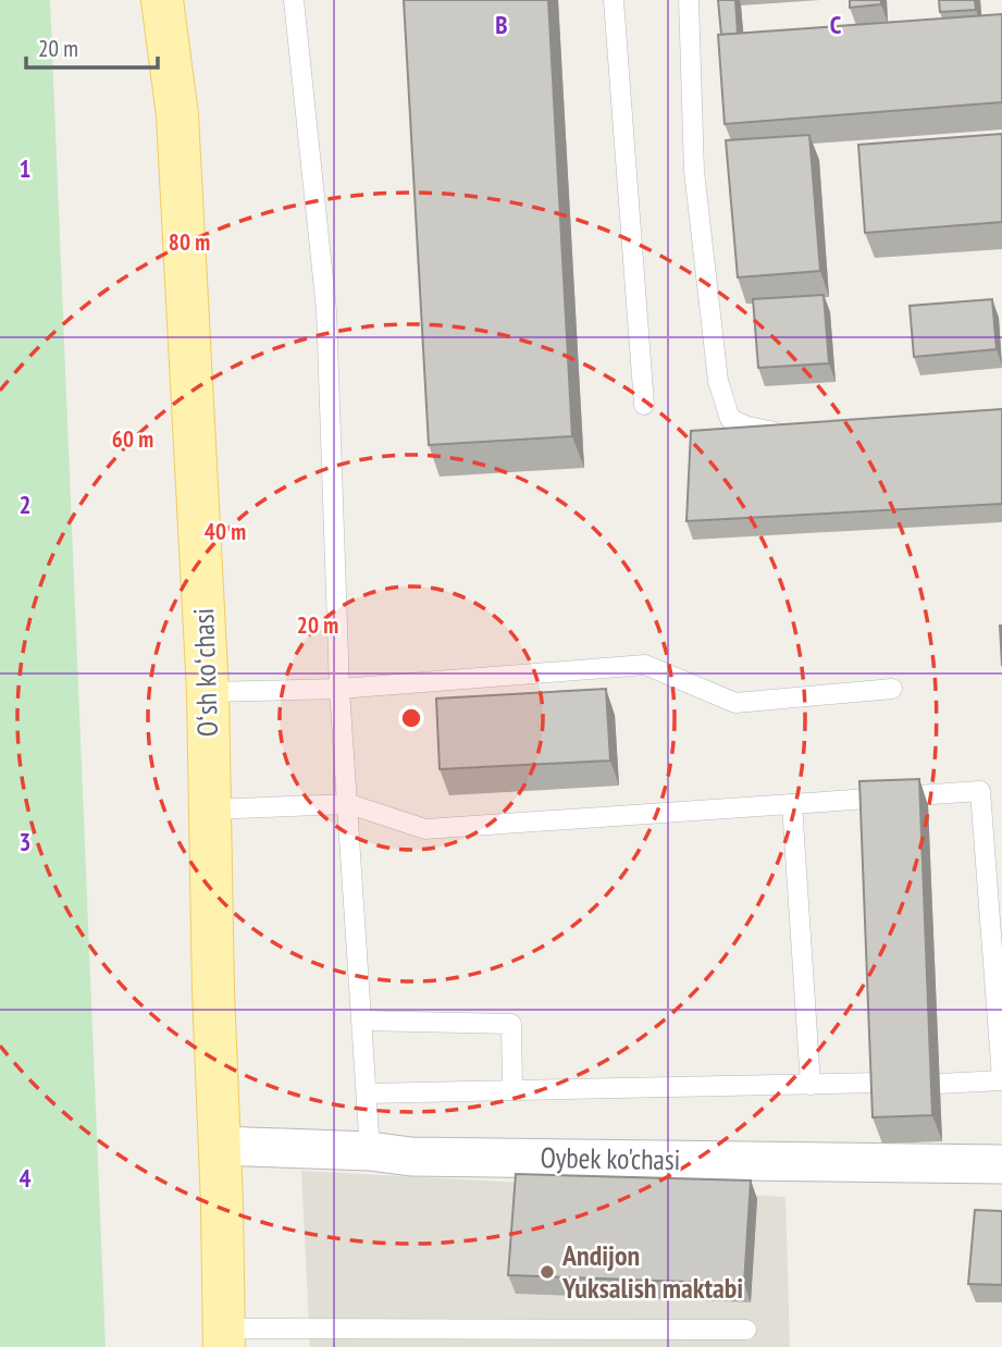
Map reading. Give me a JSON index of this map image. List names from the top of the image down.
{
  "streets": {
    "main road": ["Oʻsh koʻchasi"],
    "street": ["Oybek ko'chasi"]
  },
  "crossings": [
    ["Oʻsh koʻchasi", "Oybek ko'chasi"]
  ],
  "places": ["Andijon Yuksalish maktabi"],
  "scale_bar": "20 m",
  "grid": {
    "columns": ["B", "C"],
    "rows": [
      "1",
      "2",
      "3",
      "4"
    ]
  },
  "rings": [
    "80 m",
    "60 m",
    "40 m",
    "20 m"
  ]
}
